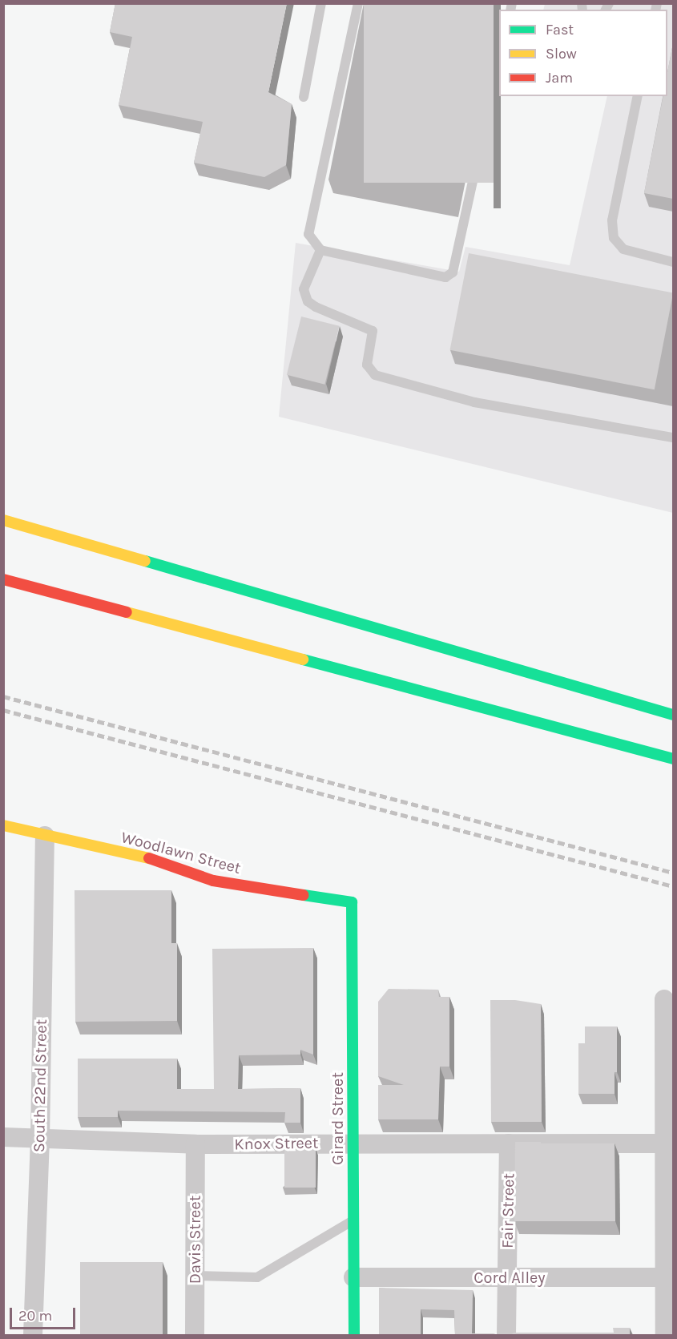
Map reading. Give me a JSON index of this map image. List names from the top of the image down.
{
  "streets": {
    "main road": ["Woodlawn Street", "Girard Street"],
    "street": [
      "South 22nd Street",
      "Knox Street",
      "Fair Street",
      "Davis Street",
      "Cord Alley"
    ]
  },
  "crossings": [
    ["Woodlawn Street", "South 22nd Street"],
    ["Woodlawn Street", "Girard Street"],
    ["South 22nd Street", "Knox Street"],
    ["Girard Street", "Knox Street"],
    ["Girard Street", "Cord Alley"],
    ["Knox Street", "Fair Street"],
    ["Knox Street", "Davis Street"],
    ["Fair Street", "Cord Alley"]
  ],
  "legend": ["Fast", "Slow", "Jam"],
  "scale_bar": "20 m"
}
